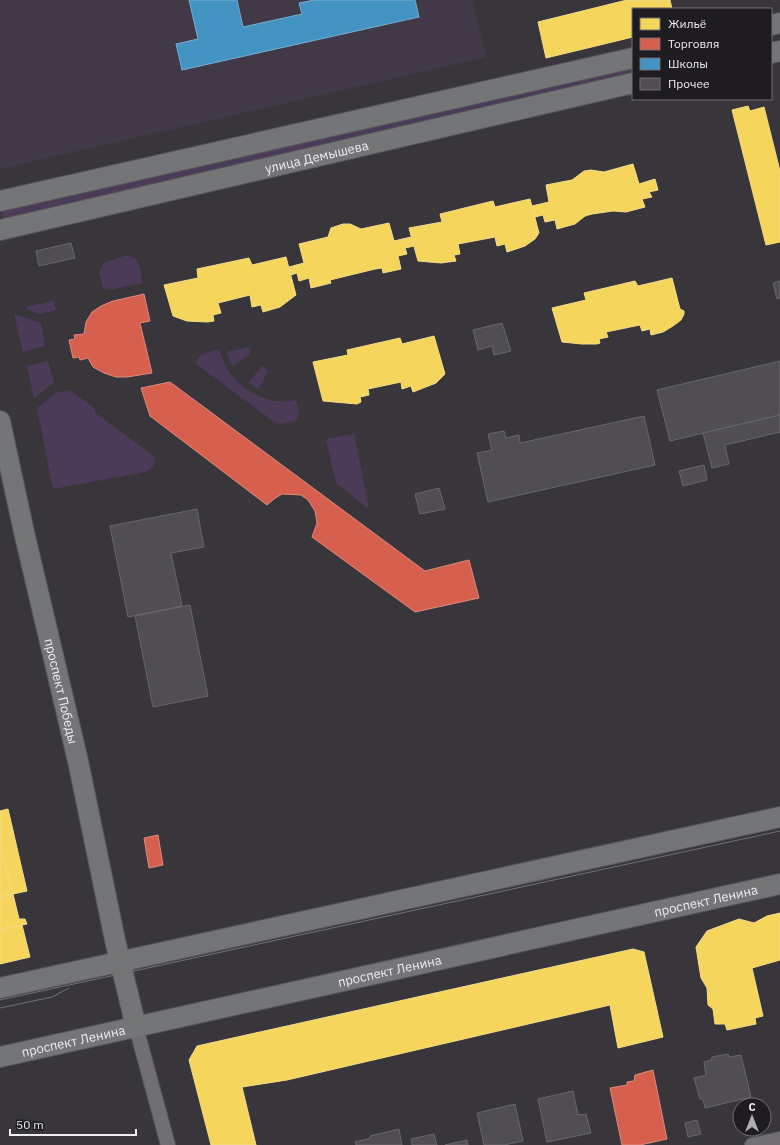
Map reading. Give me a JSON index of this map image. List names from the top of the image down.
{
  "streets": {
    "street": ["улица Демышева", "проспект Победы", "проспект Ленина"]
  },
  "crossings": [
    ["проспект Победы", "проспект Ленина"]
  ],
  "legend": [
    "Жильё",
    "Торговля",
    "Школы",
    "Прочее"
  ],
  "scale_bar": "50 m",
  "north": "top"
}
